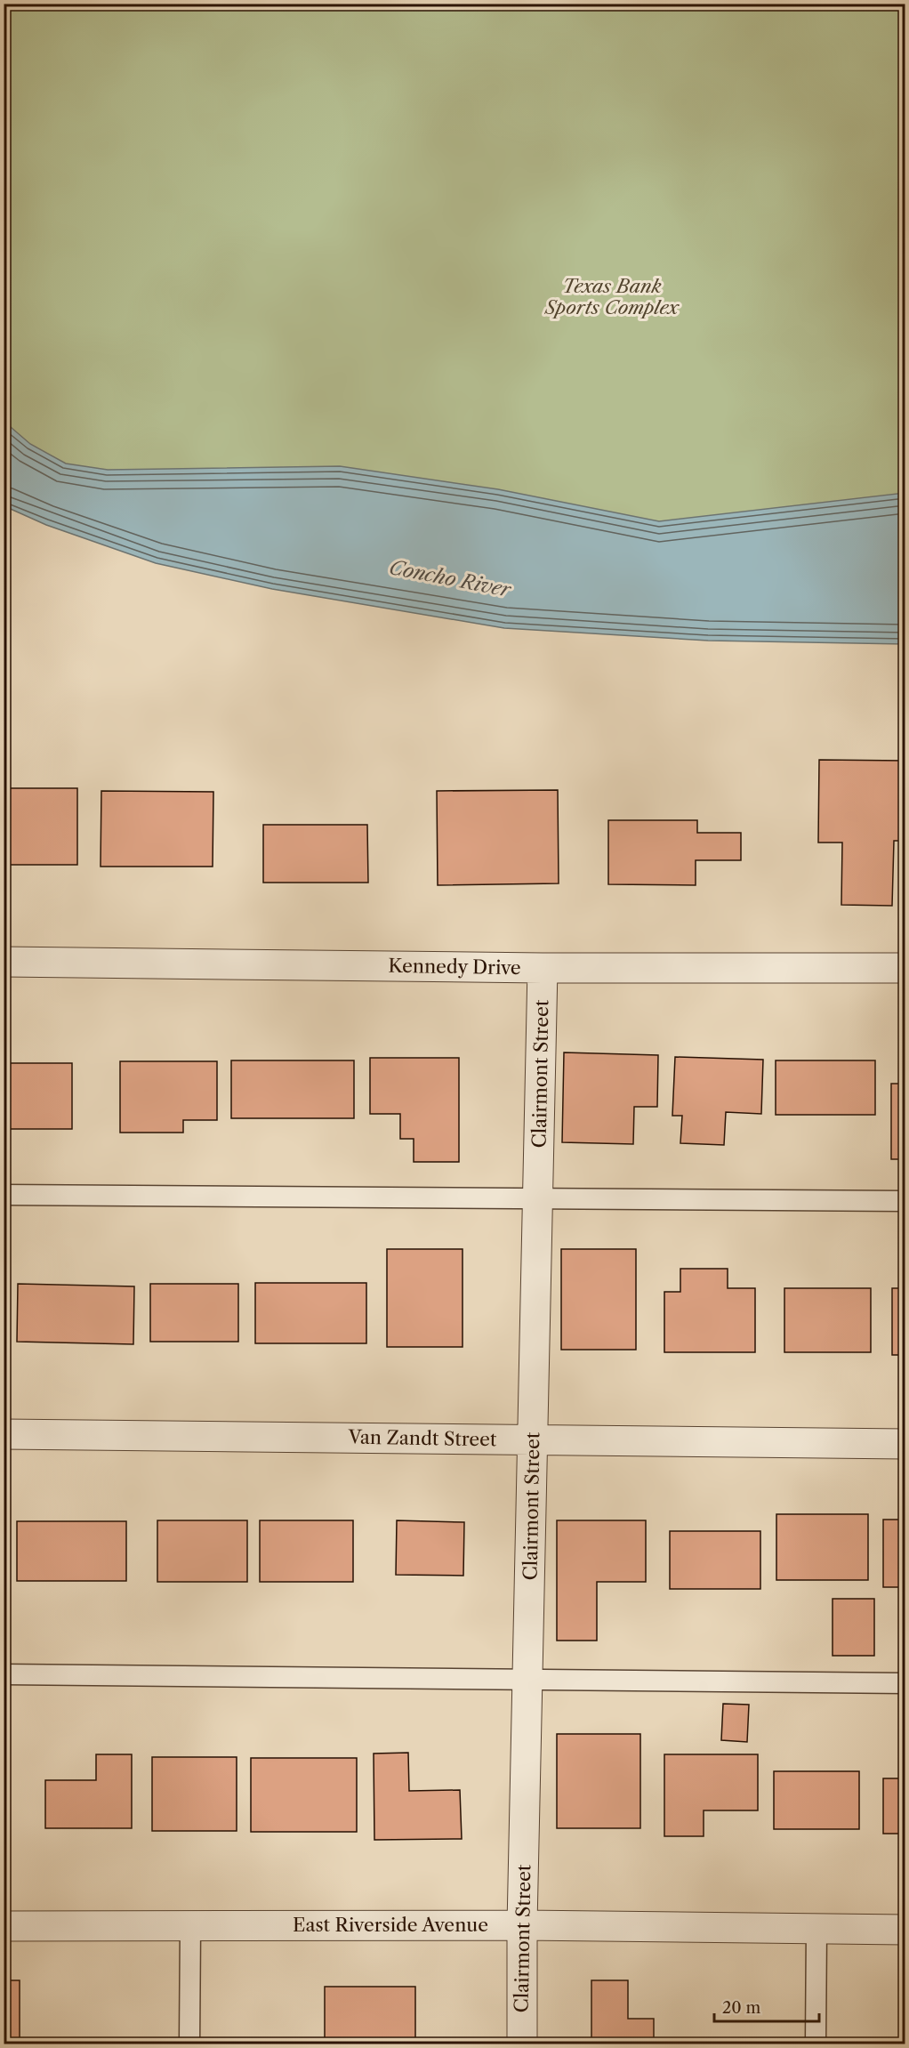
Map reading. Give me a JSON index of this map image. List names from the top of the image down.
{
  "streets": {
    "street": [
      "Kennedy Drive",
      "Clairmont Street",
      "Van Zandt Street",
      "East Riverside Avenue"
    ]
  },
  "crossings": [
    ["Kennedy Drive", "Clairmont Street"],
    ["Clairmont Street", "Van Zandt Street"],
    ["Clairmont Street", "East Riverside Avenue"]
  ],
  "water": ["Concho River"],
  "parks": ["Texas Bank Sports Complex"],
  "scale_bar": "20 m"
}
